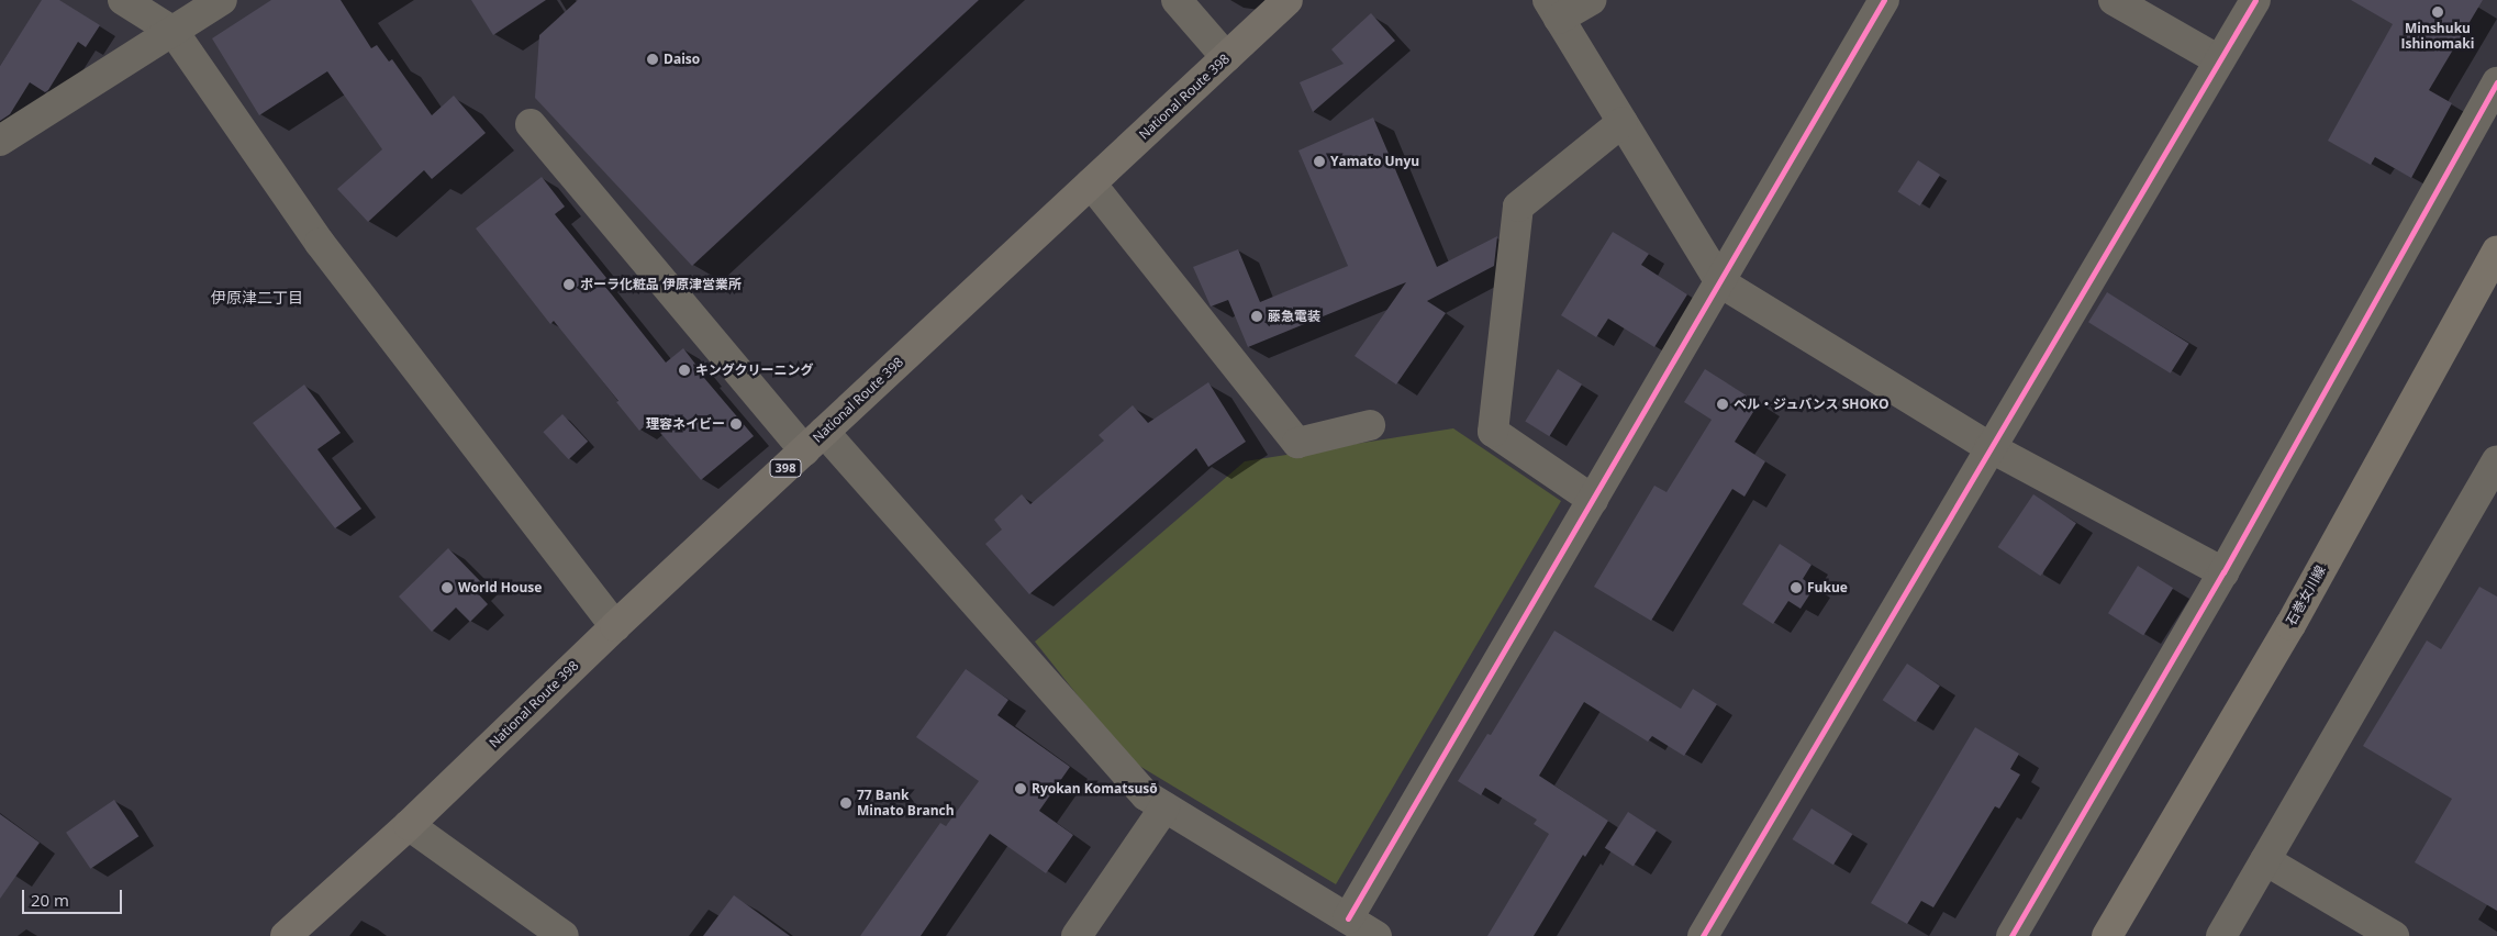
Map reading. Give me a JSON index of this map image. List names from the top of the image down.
{
  "streets": {
    "highway": ["National Route 398", "398"],
    "main road": ["石巻女川線"]
  },
  "districts": ["伊原津二丁目"],
  "places": [
    "Minshuku Ishinomaki",
    "Daiso",
    "Yamato Unyu",
    "ポーラ化粧品 伊原津営業所",
    "藤急電装",
    "キングクリーニング",
    "ベル・ジュバンス SHOKO",
    "理容ネイビー",
    "World House",
    "Fukue",
    "Ryokan Komatsusō",
    "77 Bank Minato Branch"
  ],
  "scale_bar": "20 m"
}
